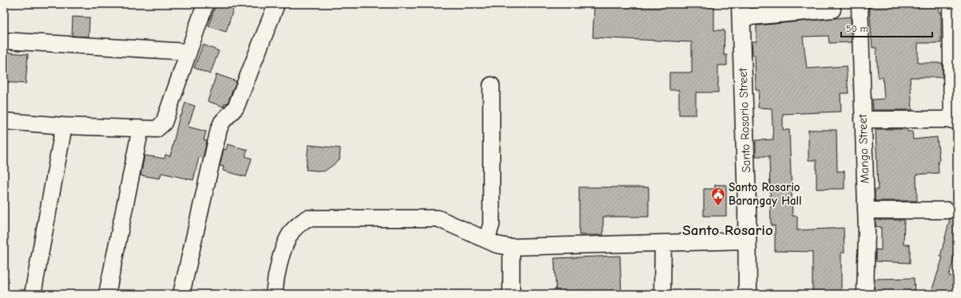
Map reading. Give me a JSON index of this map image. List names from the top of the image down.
{
  "streets": {
    "main road": ["Santo Rosario Street"],
    "street": ["Mango Street"]
  },
  "districts": ["Santo Rosario"],
  "places": {
    "public building": ["Santo Rosario Barangay Hall"]
  },
  "scale_bar": "50 m"
}
